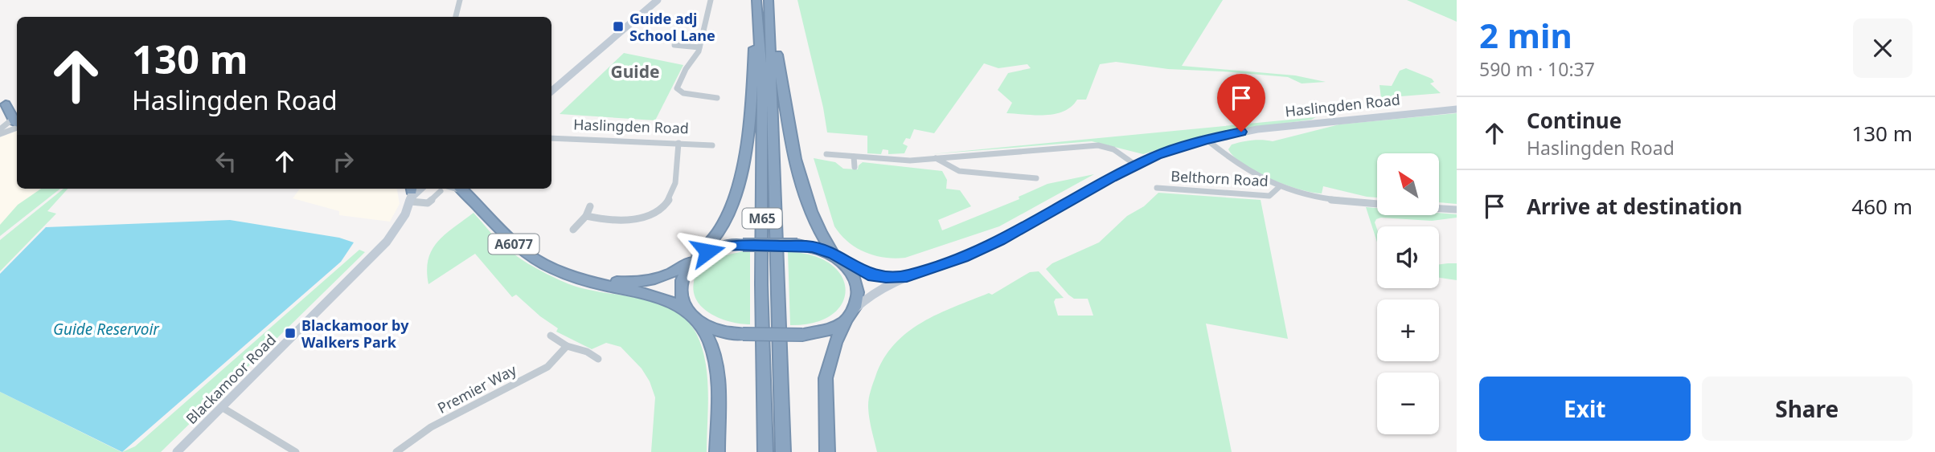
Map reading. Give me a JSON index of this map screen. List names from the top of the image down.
{
  "streets": {
    "highway": ["M65", "A6077"],
    "main road": ["Haslingden Road", "Blackamoor Road"],
    "street": ["Belthorn Road", "Premier Way"]
  },
  "crossings": [
    ["Haslingden Road", "Belthorn Road"],
    ["Haslingden Road", "A6077"]
  ],
  "districts": ["Guide"],
  "water": ["Guide Reservoir"],
  "places": {
    "transit": ["Guide adj School Lane", "Blackamoor by Walkers Park"]
  },
  "north": "top left",
  "page": {
    "heading": ["2 min", "590 m · 10:37"],
    "turn": ["130 m", "Haslingden Road"],
    "list": [
      {
        "name": "Continue",
        "note": "Haslingden Road",
        "value": "130 m"
      },
      {
        "name": "Arrive at destination",
        "value": "460 m"
      }
    ],
    "map_buttons": ["+", "−"],
    "buttons": ["Exit", "Share"]
  }
}
